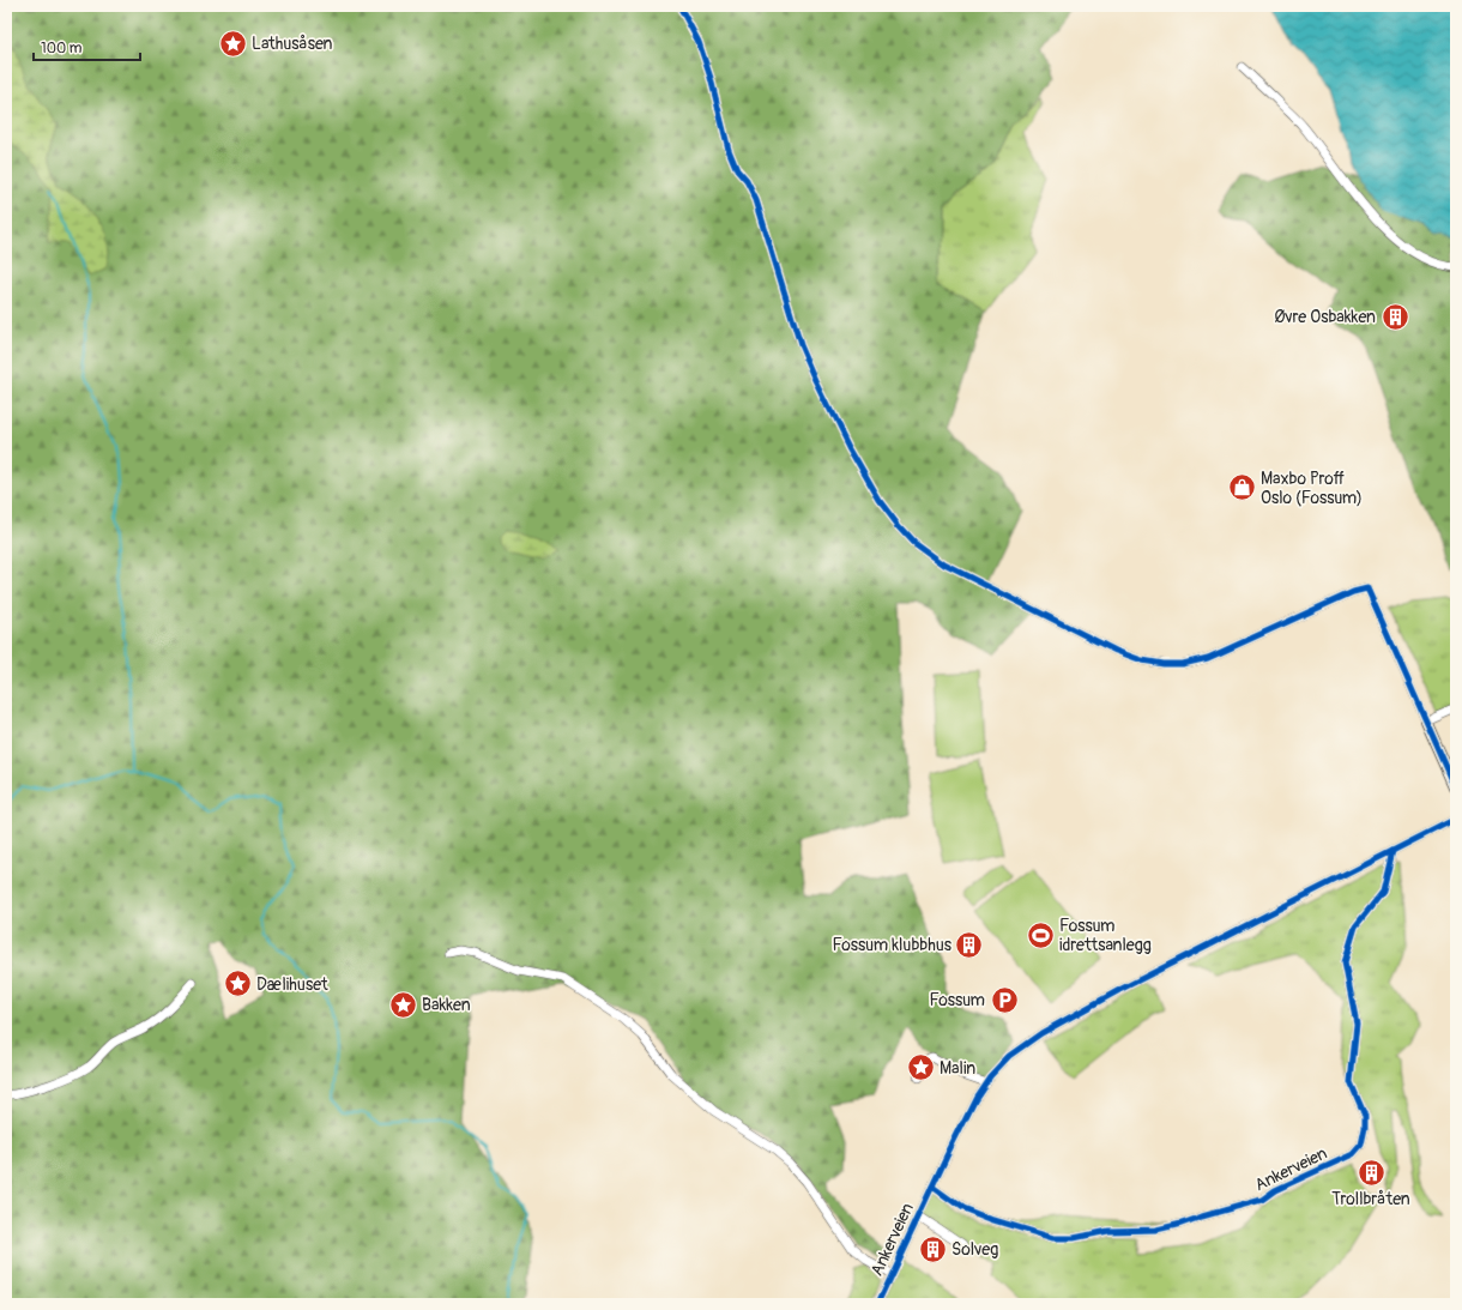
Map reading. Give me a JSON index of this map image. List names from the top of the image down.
{
  "streets": {
    "street": ["Ankerveien"]
  },
  "places": {
    "place": [
      "Lathusåsen",
      "Dælihuset",
      "Bakken",
      "Malin"
    ],
    "building": [
      "Øvre Osbakken",
      "Fossum klubbhus",
      "Trollbråten",
      "Solveg"
    ],
    "shop": ["Maxbo Proff Oslo (Fossum)"],
    "sports": ["Fossum idrettsanlegg"],
    "parking": ["Fossum"]
  },
  "scale_bar": "100 m"
}
